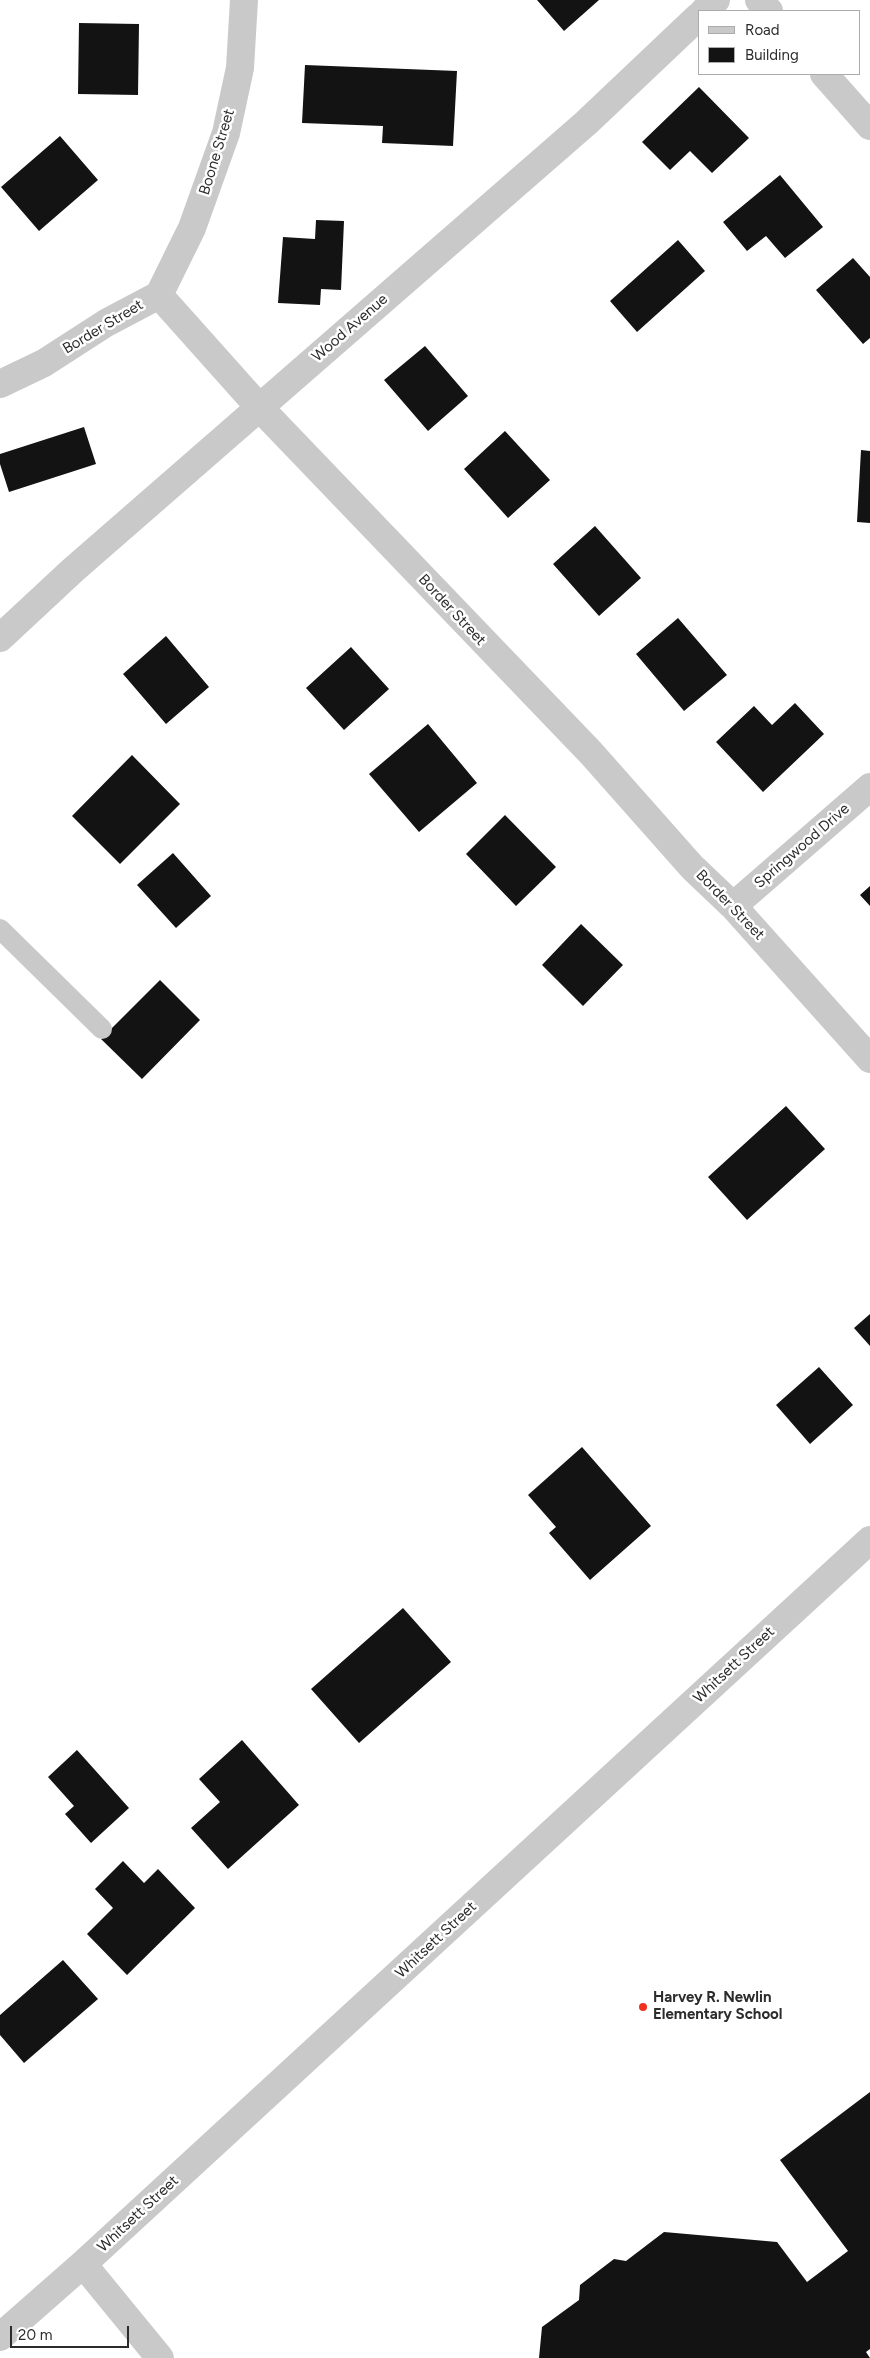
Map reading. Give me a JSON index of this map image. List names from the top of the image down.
{
  "streets": {
    "street": [
      "Boone Street",
      "Border Street",
      "Wood Avenue",
      "Springwood Drive",
      "Whitsett Street"
    ]
  },
  "crossings": [
    ["Boone Street", "Border Street"],
    ["Border Street", "Wood Avenue"],
    ["Border Street", "Springwood Drive"]
  ],
  "places": ["Harvey R. Newlin Elementary School"],
  "legend": ["Road", "Building"],
  "scale_bar": "20 m"
}
